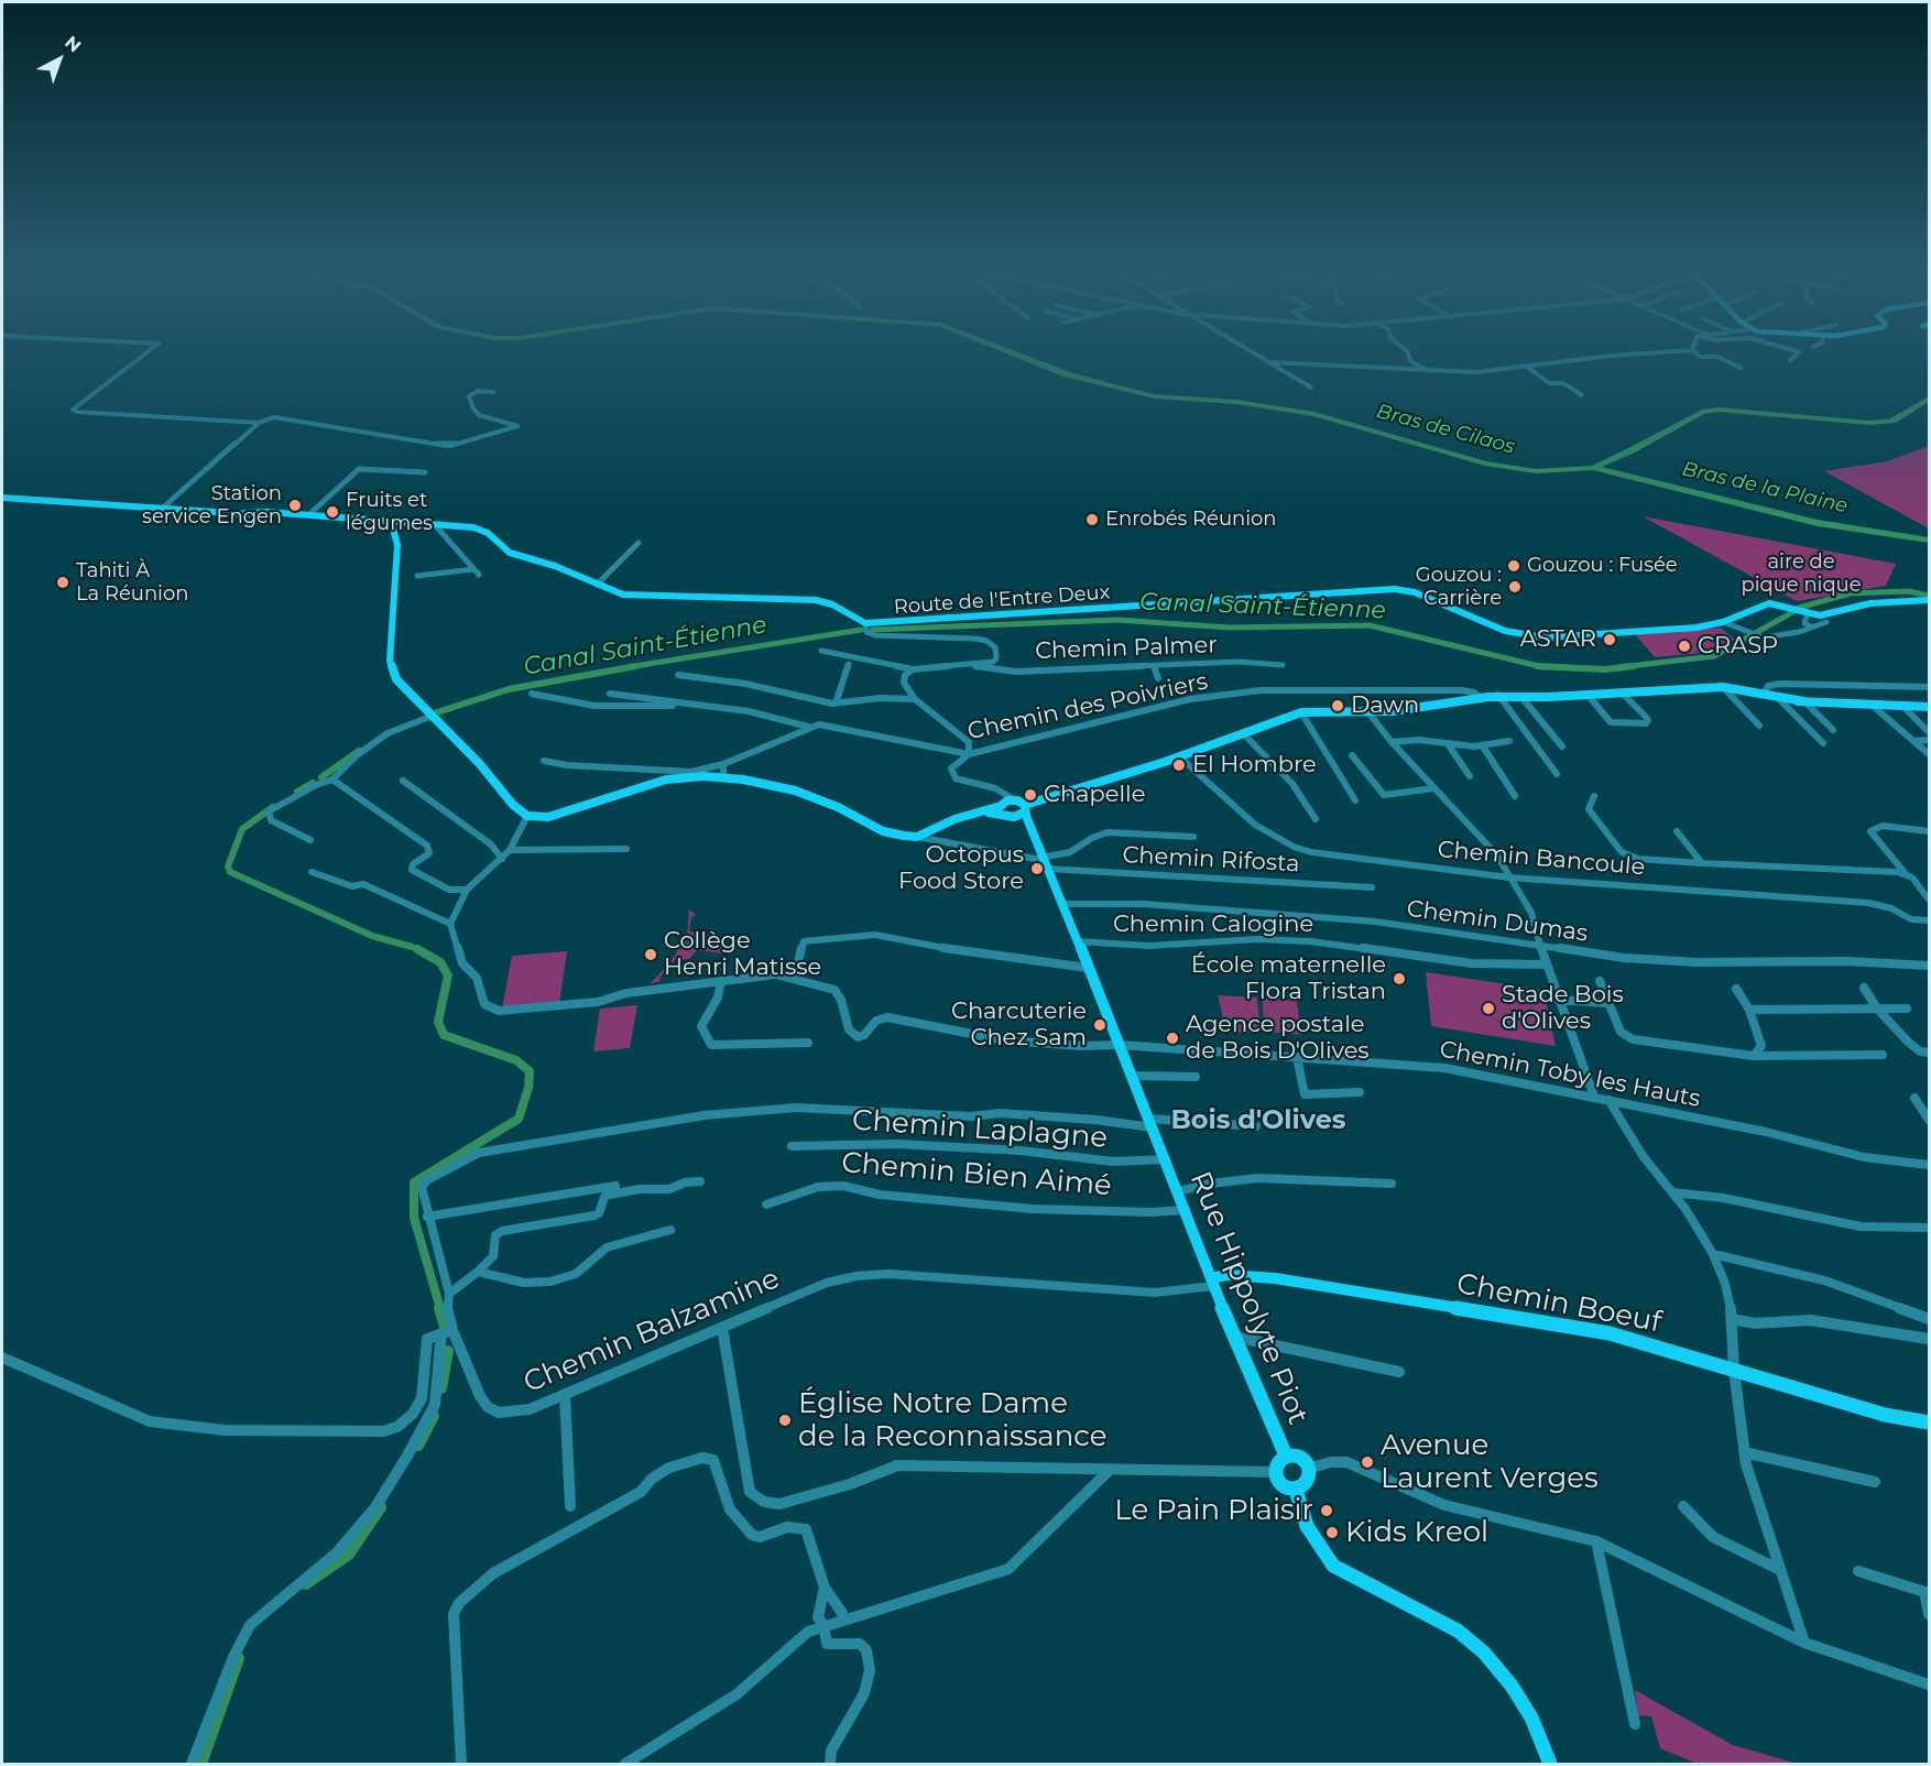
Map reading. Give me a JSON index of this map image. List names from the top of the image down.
{
  "streets": {
    "main road": ["Route de l'Entre Deux", "Rue Hippolyte Piot", "Chemin Boeuf"],
    "street": [
      "Chemin Palmer",
      "Chemin des Poivriers",
      "Chemin Bancoule",
      "Chemin Rifosta",
      "Chemin Dumas",
      "Chemin Calogine",
      "Chemin Toby les Hauts",
      "Chemin Laplagne",
      "Chemin Bien Aimé",
      "Chemin Balzamine"
    ]
  },
  "crossings": [
    ["Chemin Rifosta", "Rue Hippolyte Piot"],
    ["Chemin Dumas", "Rue Hippolyte Piot"],
    ["Chemin Calogine", "Rue Hippolyte Piot"],
    ["Chemin Toby les Hauts", "Rue Hippolyte Piot"],
    ["Chemin Laplagne", "Rue Hippolyte Piot"],
    ["Chemin Bien Aimé", "Rue Hippolyte Piot"],
    ["Rue Hippolyte Piot", "Chemin Boeuf"],
    ["Rue Hippolyte Piot", "Chemin Balzamine"],
    ["Chemin Boeuf", "Chemin Balzamine"]
  ],
  "districts": ["Bois d'Olives"],
  "water": ["Bras de Cilaos", "Bras de la Plaine", "Canal Saint-Étienne"],
  "parks": ["aire de pique nique"],
  "places": [
    "Station service Engen",
    "Fruits et légumes",
    "Enrobés Réunion",
    "Gouzou : Fusée",
    "Tahiti À La Réunion",
    "Gouzou : Carrière",
    "ASTAR",
    "CRASP",
    "Dawn",
    "El Hombre",
    "Chapelle",
    "Octopus Food Store",
    "Collège Henri Matisse",
    "École maternelle Flora Tristan",
    "Stade Bois d'Olives",
    "Charcuterie Chez Sam",
    "Agence postale de Bois D'Olives",
    "Église Notre Dame de la Reconnaissance",
    "Avenue Laurent Verges",
    "Le Pain Plaisir",
    "Kids Kreol"
  ],
  "north": "top right"
}
